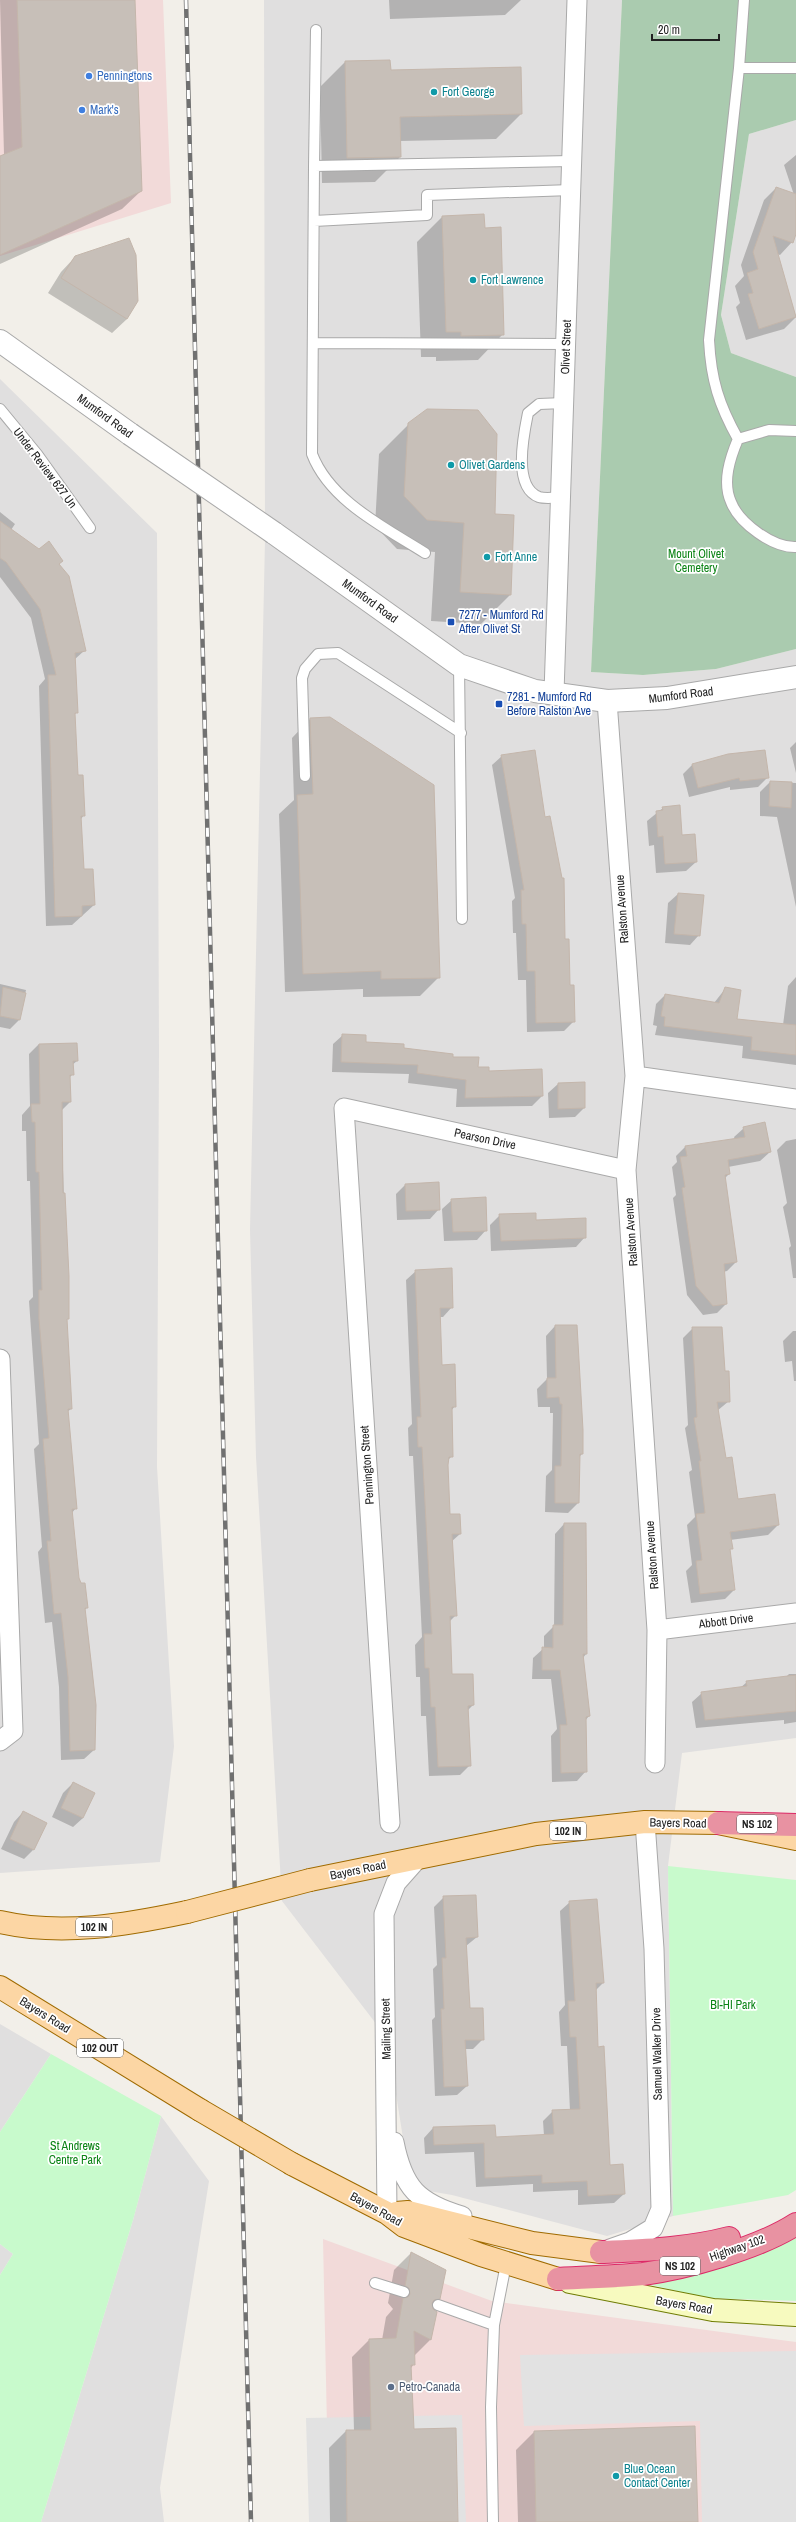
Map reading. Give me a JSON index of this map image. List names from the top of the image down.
{
  "streets": {
    "highway": ["NS 102", "Highway 102"],
    "main road": ["Bayers Road", "102 IN", "102 OUT"],
    "street": [
      "Olivet Street",
      "Mumford Road",
      "Ralston Avenue",
      "Pearson Drive",
      "Pennington Street",
      "Abbott Drive",
      "Mailing Street",
      "Samuel Walker Drive"
    ],
    "lane": ["Under Review 627 Un"]
  },
  "crossings": [
    ["Olivet Street", "Mumford Road"],
    ["Mumford Road", "Ralston Avenue"],
    ["Ralston Avenue", "Pearson Drive"],
    ["Ralston Avenue", "Abbott Drive"],
    ["Pearson Drive", "Pennington Street"],
    ["Bayers Road", "NS 102"],
    ["Bayers Road", "Mailing Street"],
    ["Bayers Road", "Samuel Walker Drive"],
    ["Bayers Road", "Highway 102"],
    ["NS 102", "Mailing Street"],
    ["NS 102", "Samuel Walker Drive"]
  ],
  "parks": ["Mount Olivet Cemetery", "BI-HI Park", "St Andrews Centre Park"],
  "places": {
    "other": [
      "Penningtons",
      "Fort George",
      "Mark's",
      "Fort Lawrence",
      "Olivet Gardens",
      "Fort Anne",
      "Petro-Canada",
      "Blue Ocean Contact Center"
    ],
    "transit": ["7277 - Mumford Rd After Olivet St", "7281 - Mumford Rd Before Ralston Ave"]
  },
  "scale_bar": "20 m"
}
